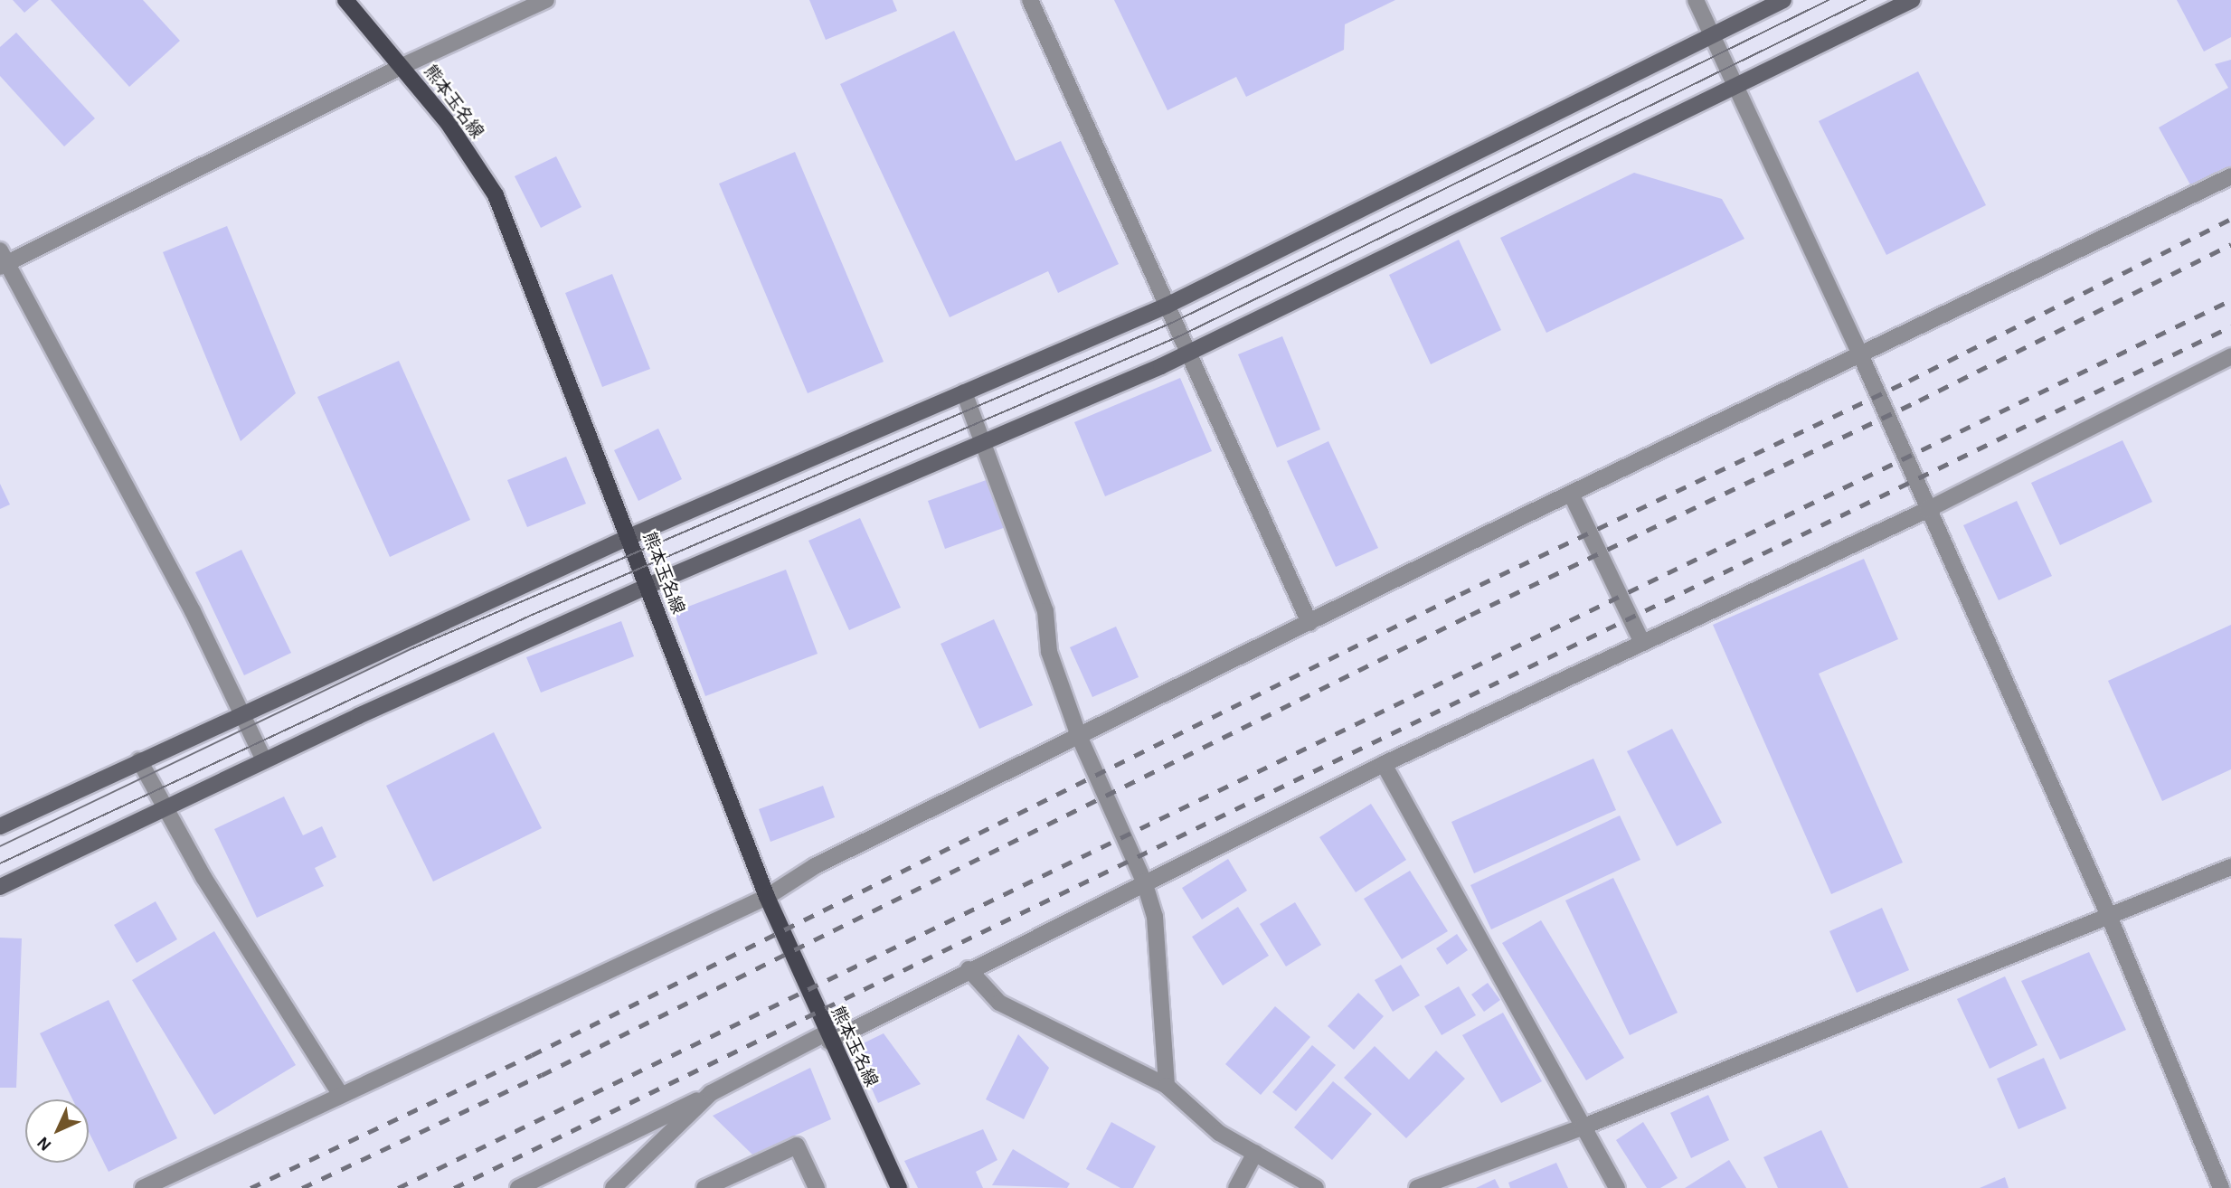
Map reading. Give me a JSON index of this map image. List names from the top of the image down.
{
  "streets": {
    "main road": ["熊本玉名線"]
  },
  "north": "bottom left"
}
